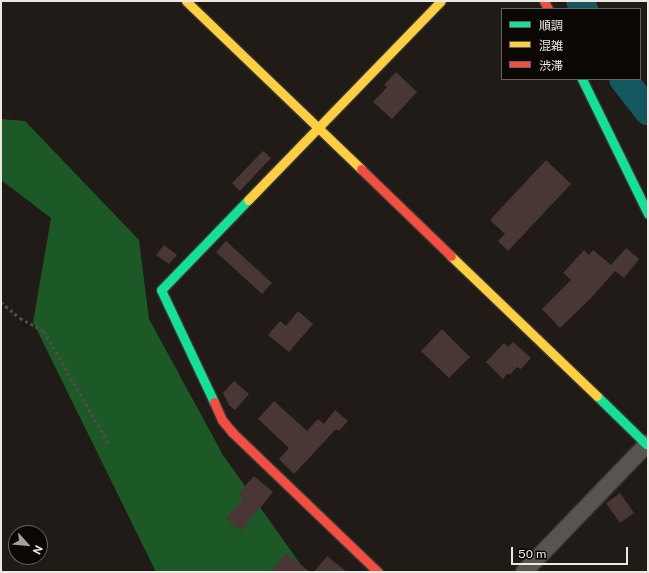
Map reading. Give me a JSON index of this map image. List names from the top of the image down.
{
  "legend": ["順調", "混雑", "渋滞"],
  "scale_bar": "50 m",
  "north": "bottom right"
}
